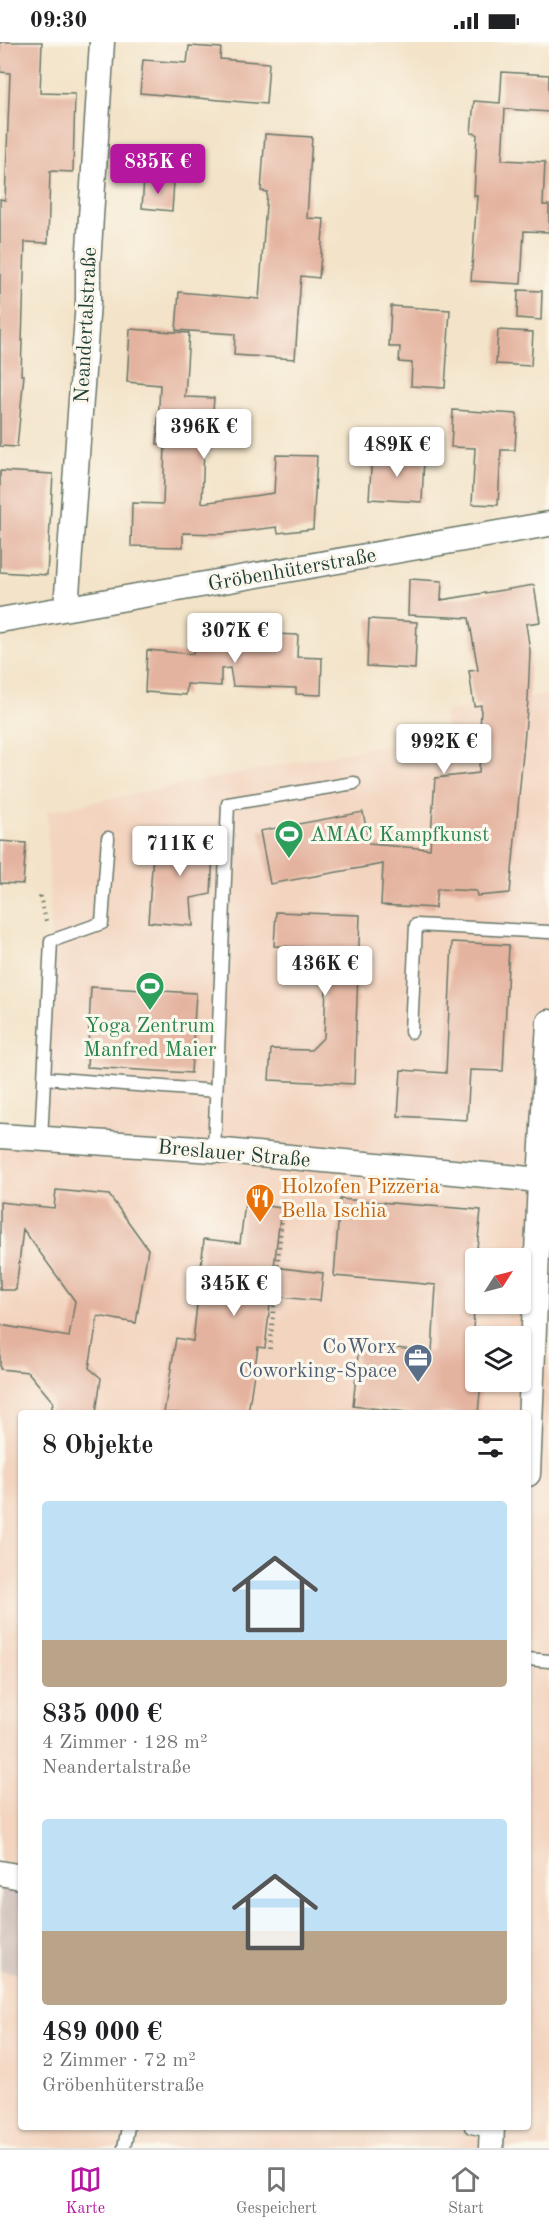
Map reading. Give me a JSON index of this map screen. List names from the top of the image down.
{
  "streets": {
    "street": ["Neandertalstraße", "Gröbenhüterstraße", "Breslauer Straße"]
  },
  "crossings": [
    ["Neandertalstraße", "Gröbenhüterstraße"]
  ],
  "places": {
    "sports": ["AMAC Kampfkunst", "Yoga Zentrum Manfred Maier"],
    "restaurant": ["Holzofen Pizzeria Bella Ischia"],
    "office": ["CoWorx Coworking-Space"]
  },
  "north": "top right",
  "page": {
    "status": "09:30",
    "price": [
      "835K €",
      "396K €",
      "489K €",
      "307K €",
      "992K €",
      "711K €",
      "436K €",
      "345K €"
    ],
    "heading": "8 Objekte",
    "list": [
      {
        "name": "835 000 €",
        "note": "4 Zimmer · 128 m² · Neandertalstraße"
      },
      {
        "name": "489 000 €",
        "note": "2 Zimmer · 72 m² · Gröbenhüterstraße"
      }
    ],
    "tabs": ["Karte", "Gespeichert", "Start"]
  }
}
